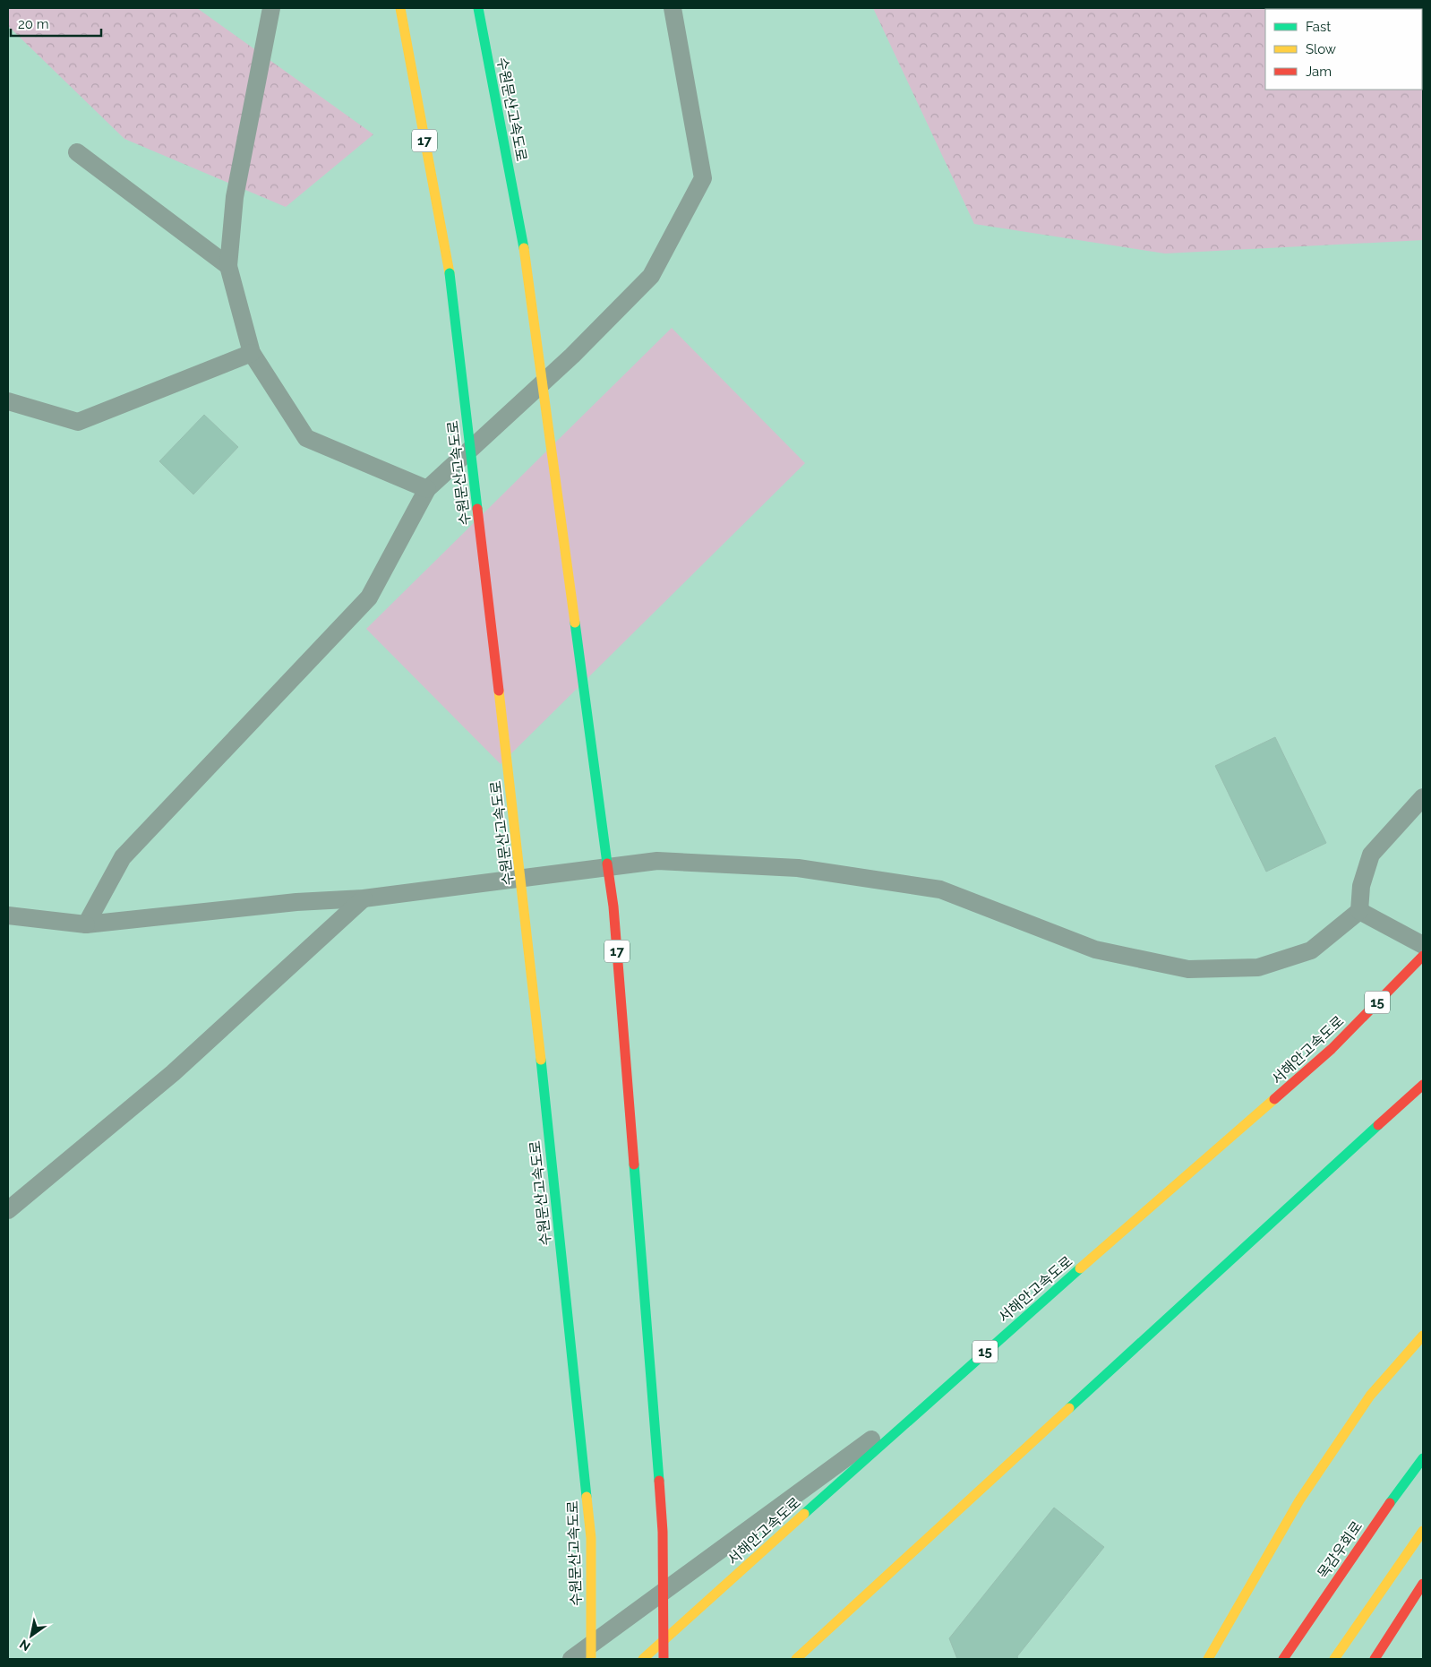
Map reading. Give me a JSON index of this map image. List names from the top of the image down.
{
  "streets": {
    "main road": [
      "수원문산고속도로",
      "17",
      "15",
      "서해안고속도로",
      "목감우회로"
    ]
  },
  "legend": ["Fast", "Slow", "Jam"],
  "scale_bar": "20 m",
  "north": "bottom left"
}
